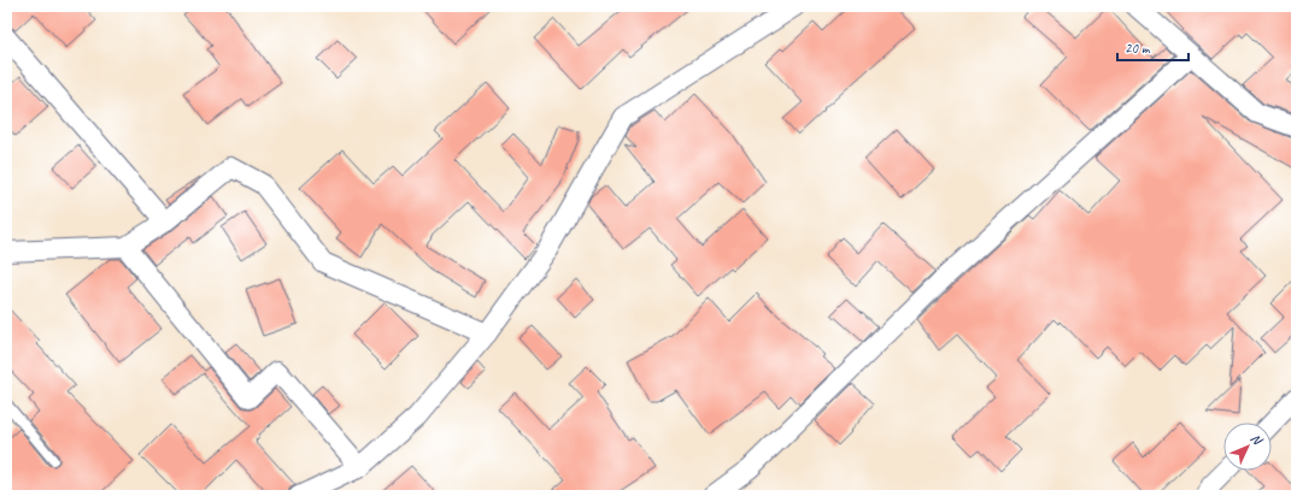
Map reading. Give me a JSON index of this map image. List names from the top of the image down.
{
  "scale_bar": "20 m",
  "north": "top right"
}
